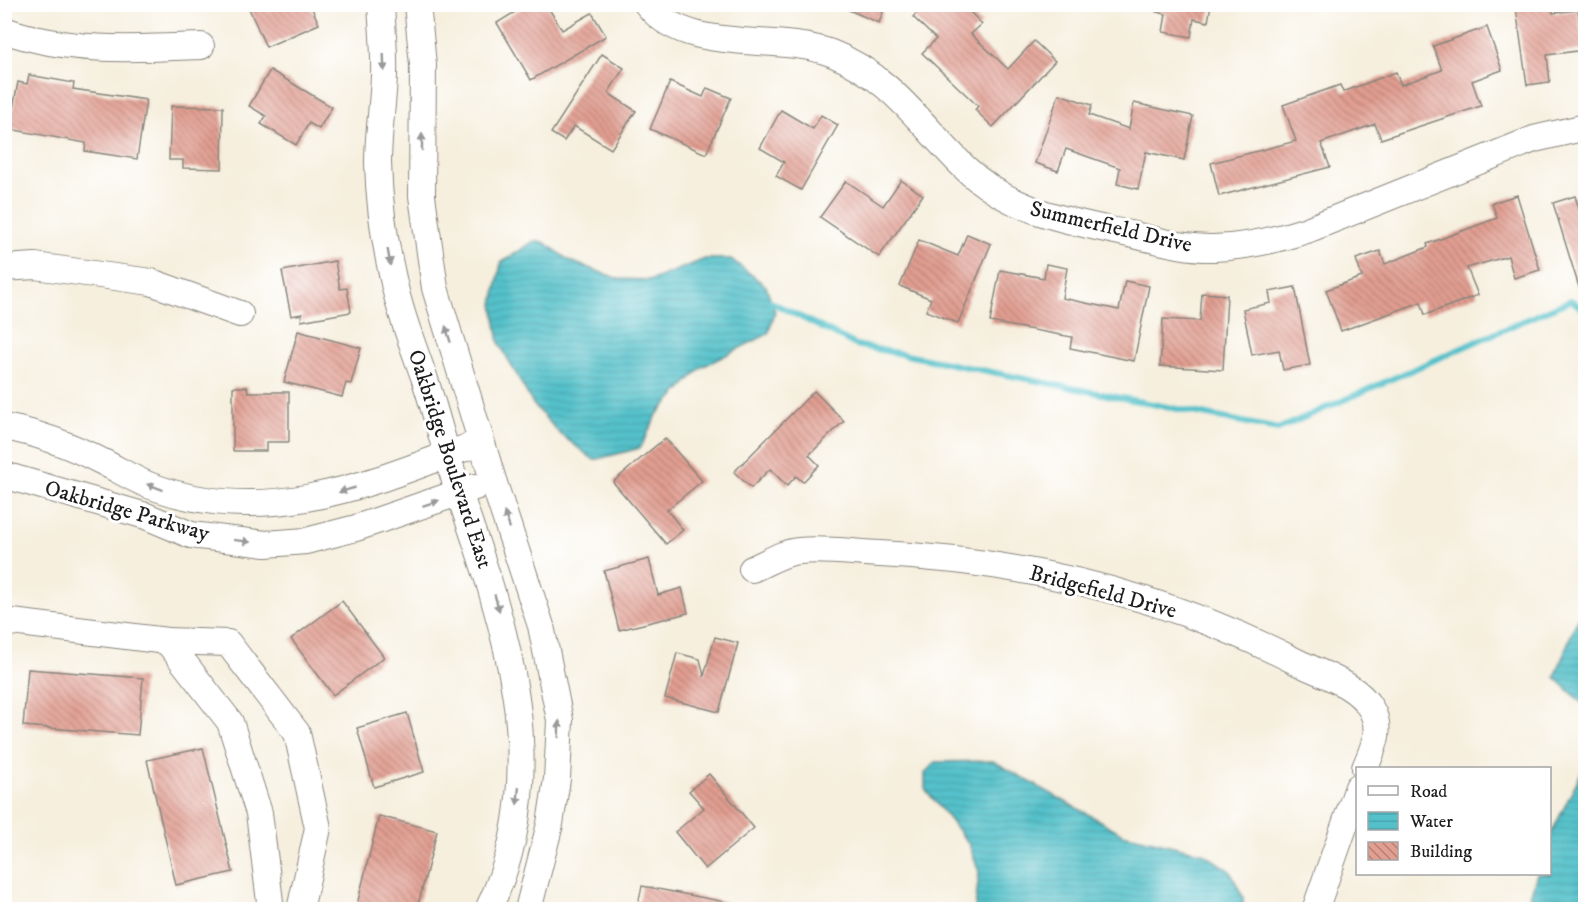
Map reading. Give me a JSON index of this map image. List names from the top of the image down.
{
  "streets": {
    "street": [
      "Summerfield Drive",
      "Oakbridge Boulevard East",
      "Oakbridge Parkway",
      "Bridgefield Drive"
    ]
  },
  "crossings": [
    ["Oakbridge Boulevard East", "Oakbridge Parkway"]
  ],
  "legend": ["Road", "Water", "Building"]
}
